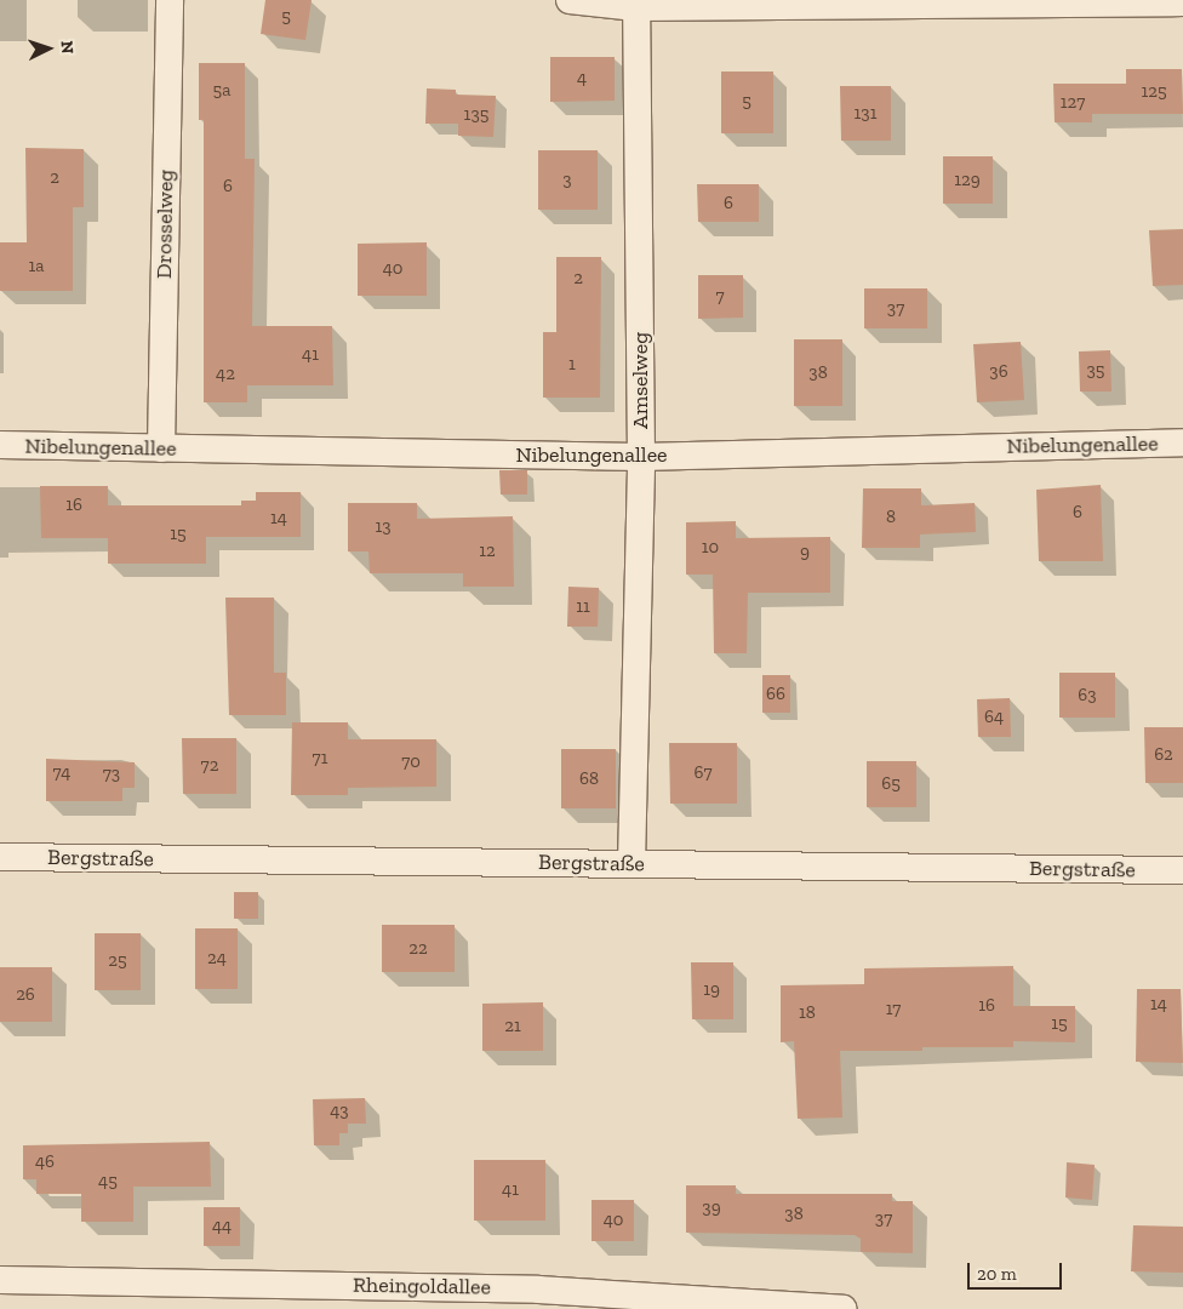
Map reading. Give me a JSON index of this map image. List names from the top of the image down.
{
  "streets": {
    "street": [
      "Drosselweg",
      "Amselweg",
      "Nibelungenallee",
      "Bergstraße",
      "Rheingoldallee"
    ]
  },
  "crossings": [
    ["Drosselweg", "Nibelungenallee"],
    ["Amselweg", "Nibelungenallee"],
    ["Amselweg", "Bergstraße"]
  ],
  "house_numbers": [
    "5",
    "4",
    "5a",
    "125",
    "5",
    "127",
    "131",
    "135",
    "2",
    "3",
    "129",
    "6",
    "6",
    "1a",
    "40",
    "2",
    "7",
    "37",
    "41",
    "1",
    "35",
    "36",
    "38",
    "42",
    "16",
    "6",
    "8",
    "14",
    "13",
    "15",
    "10",
    "12",
    "9",
    "11",
    "66",
    "63",
    "64",
    "62",
    "71",
    "70",
    "72",
    "74",
    "67",
    "73",
    "68",
    "65",
    "22",
    "24",
    "25",
    "19",
    "26",
    "14",
    "16",
    "17",
    "18",
    "15",
    "21",
    "43",
    "46",
    "45",
    "41",
    "39",
    "38",
    "37",
    "40",
    "44"
  ],
  "scale_bar": "20 m",
  "north": "right"
}
